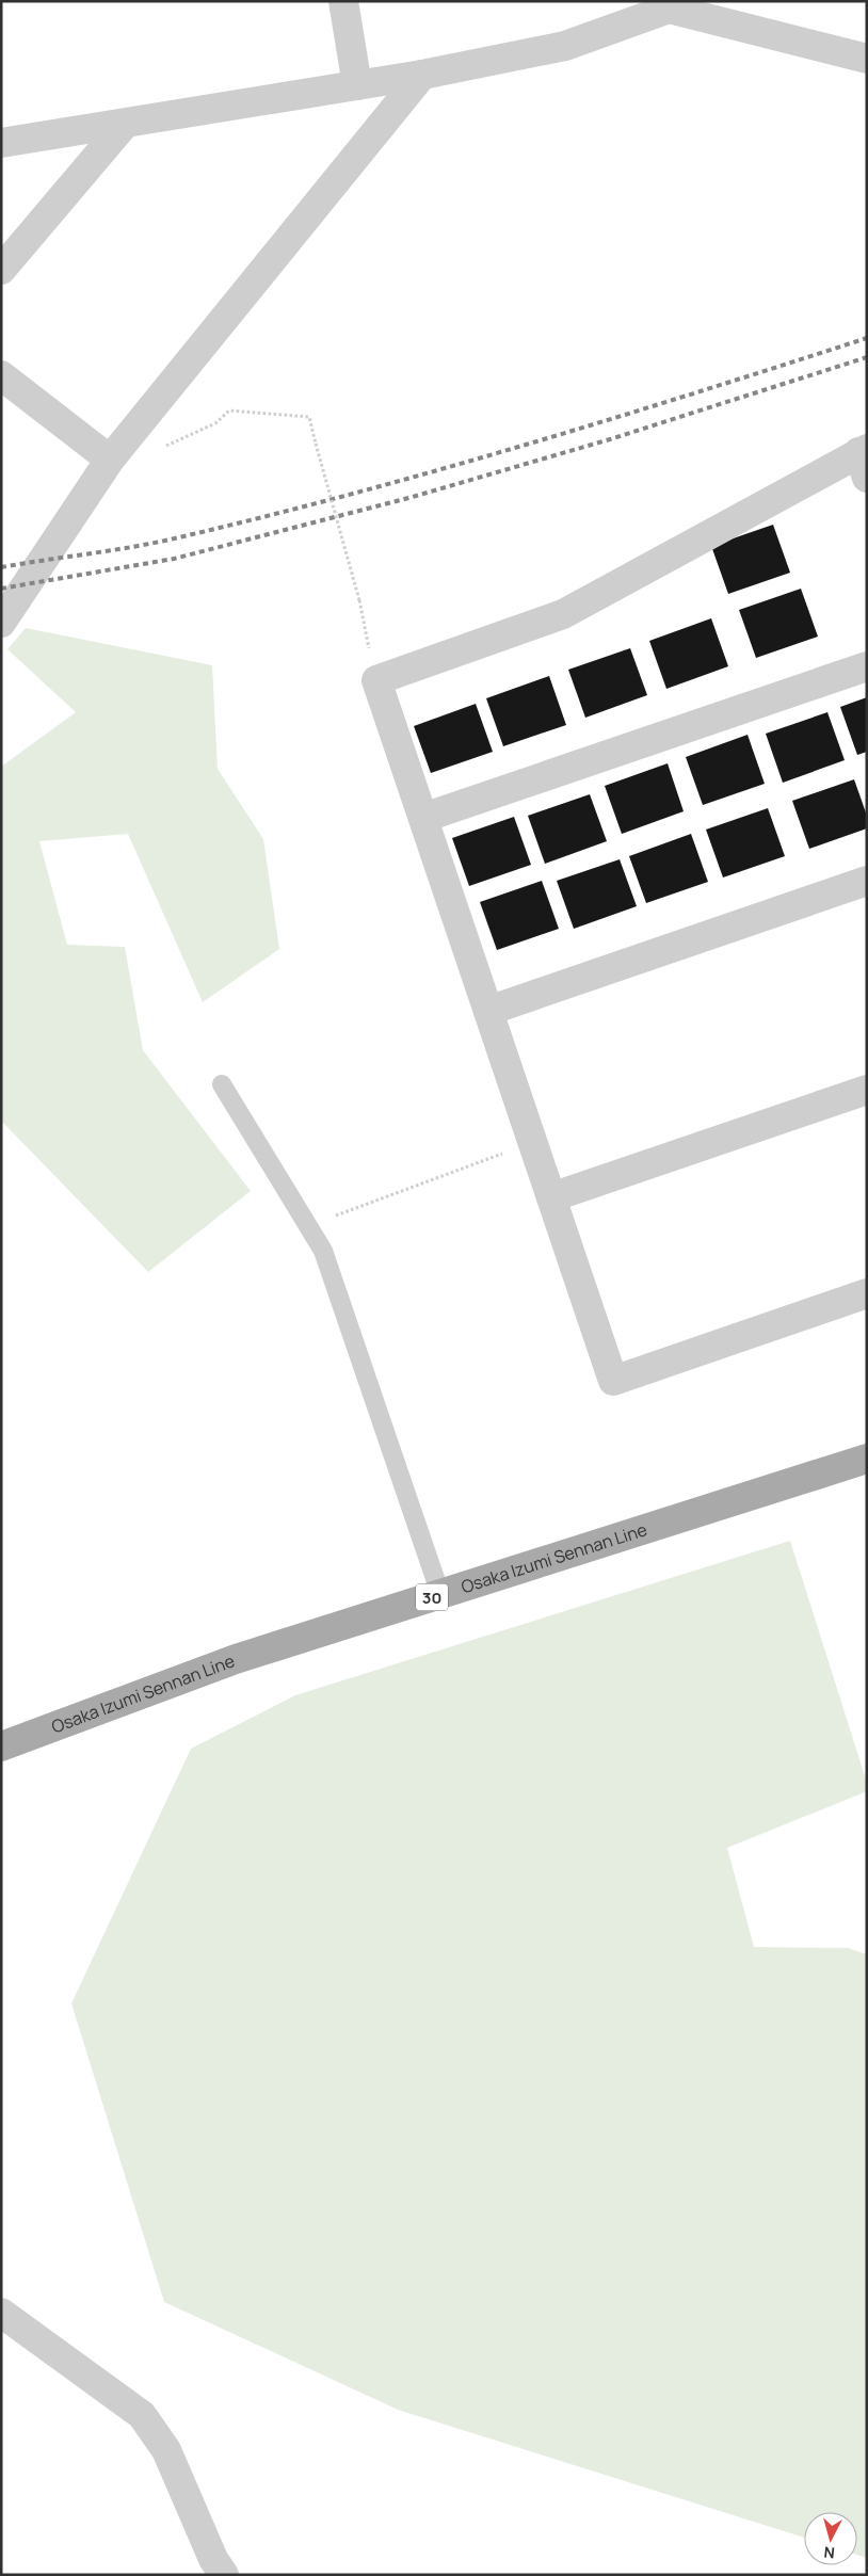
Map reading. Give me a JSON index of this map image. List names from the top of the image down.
{
  "streets": {
    "main road": ["Osaka Izumi Sennan Line", "30"]
  },
  "north": "bottom"
}
